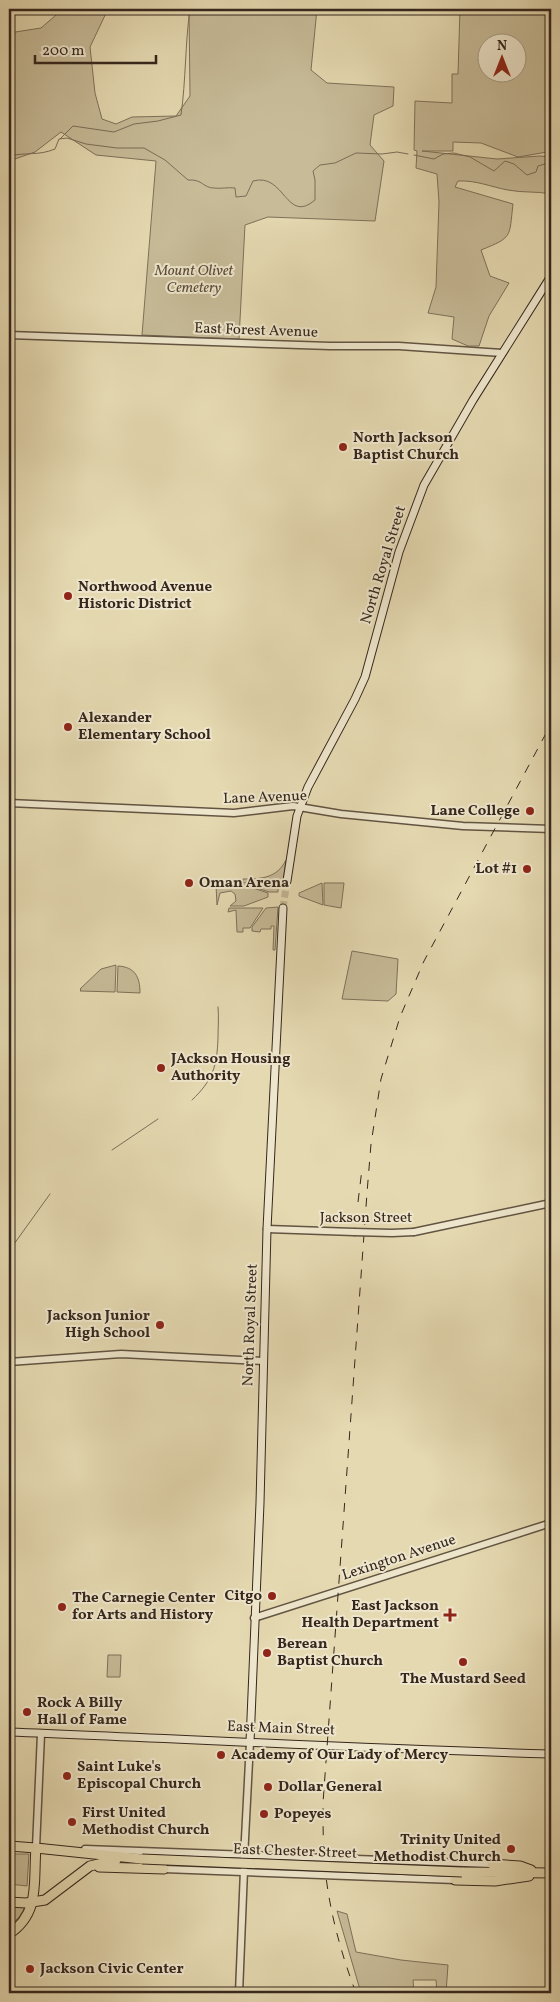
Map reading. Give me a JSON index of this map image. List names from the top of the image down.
{
  "streets": {
    "highway": ["East Chester Street"],
    "main road": ["North Royal Street", "East Main Street"],
    "street": [
      "East Forest Avenue",
      "Lane Avenue",
      "Jackson Street",
      "Lexington Avenue"
    ]
  },
  "crossings": [
    ["East Forest Avenue", "North Royal Street"],
    ["North Royal Street", "Lane Avenue"],
    ["North Royal Street", "Jackson Street"],
    ["North Royal Street", "Lexington Avenue"],
    ["North Royal Street", "East Main Street"]
  ],
  "parks": ["Mount Olivet Cemetery"],
  "places": {
    "other": [
      "North Jackson Baptist Church",
      "Northwood Avenue Historic District",
      "Alexander Elementary School",
      "Lane College",
      "Lot #1",
      "Oman Arena",
      "JAckson Housing Authority",
      "Jackson Junior High School",
      "Citgo",
      "The Carnegie Center for Arts and History",
      "Berean Baptist Church",
      "The Mustard Seed",
      "Rock A Billy Hall of Fame",
      "Academy of Our Lady of Mercy",
      "Saint Luke's Episcopal Church",
      "Dollar General",
      "Popeyes",
      "First United Methodist Church",
      "Trinity United Methodist Church",
      "Jackson Civic Center"
    ],
    "health": ["East Jackson Health Department"]
  },
  "scale_bar": "200 m",
  "north": "top"
}
